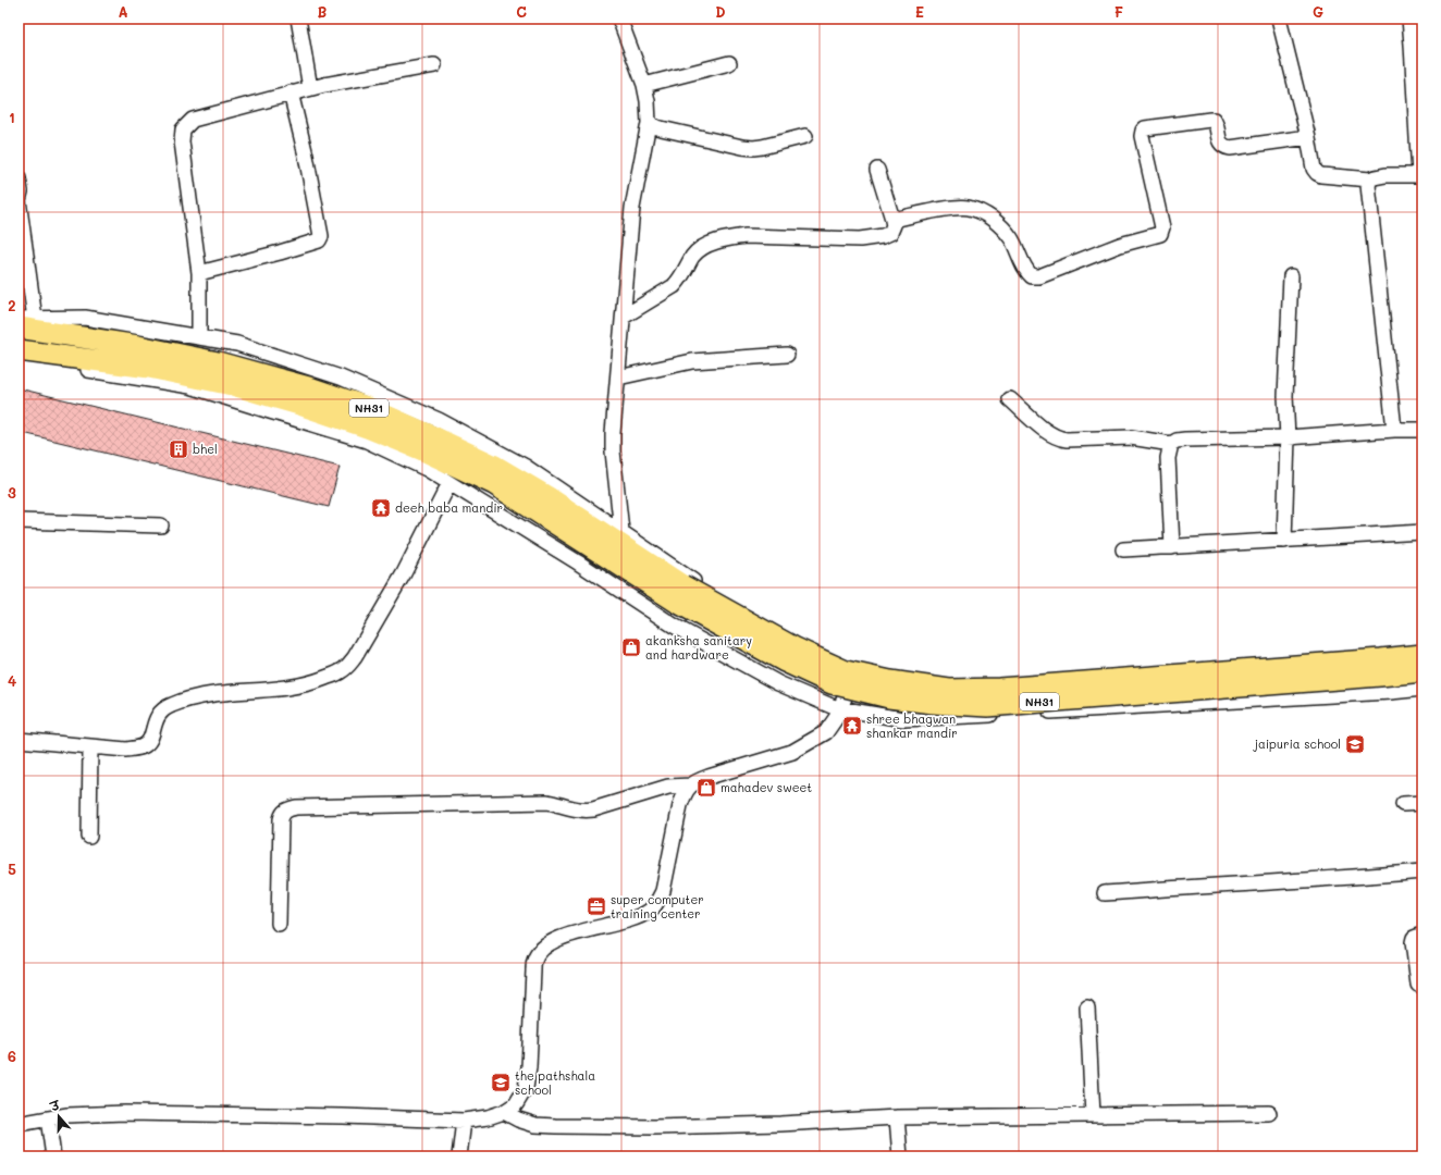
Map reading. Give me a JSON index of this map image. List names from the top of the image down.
{
  "streets": {
    "highway": ["NH31"]
  },
  "places": {
    "building": ["bhel"],
    "temple": ["deeh baba mandir", "shree bhagwan shankar mandir"],
    "shop": ["akanksha sanitary and hardware", "mahadev sweet"],
    "school or university": ["jaipuria school", "the pathshala school"],
    "office": ["super computer training center"]
  },
  "north": "top",
  "grid": {
    "columns": [
      "A",
      "B",
      "C",
      "D",
      "E",
      "F",
      "G"
    ],
    "rows": [
      "1",
      "2",
      "3",
      "4",
      "5",
      "6"
    ]
  }
}
